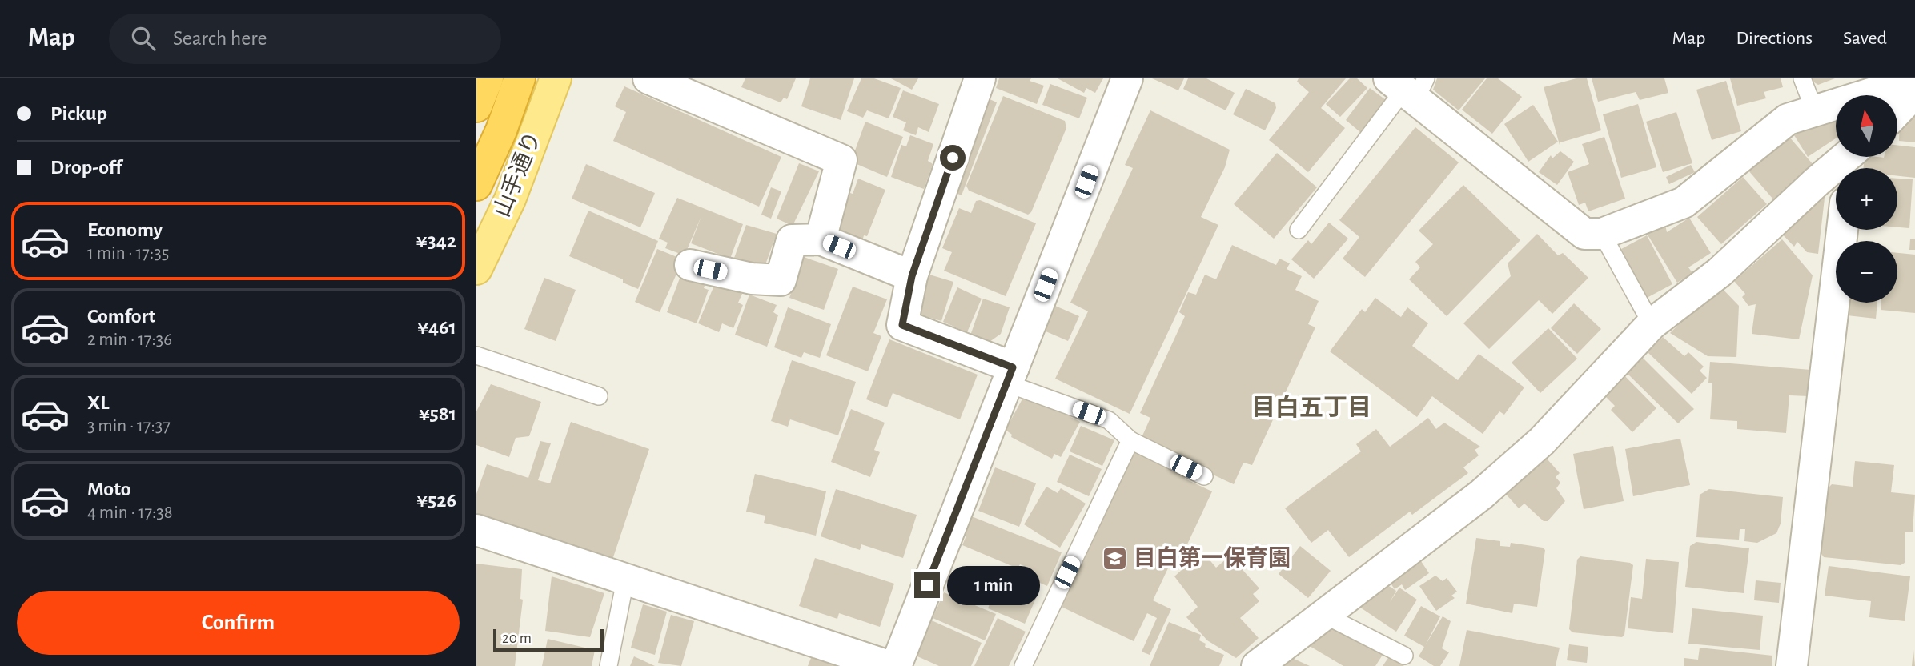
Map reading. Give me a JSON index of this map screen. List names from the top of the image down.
{
  "streets": {
    "main road": ["山手通り"]
  },
  "districts": ["目白五丁目"],
  "places": {
    "school or university": ["目白第一保育園"]
  },
  "scale_bar": "20 m",
  "north": "top",
  "page": {
    "header": "Map",
    "search": "Search here",
    "nav": ["Map", "Directions", "Saved"],
    "banner": ["Pickup", "Drop-off"],
    "map_buttons": ["+", "−"],
    "list": [
      {
        "name": "Economy",
        "note": "1 min · 17:35",
        "value": "¥342"
      },
      {
        "name": "Comfort",
        "note": "2 min · 17:36",
        "value": "¥461"
      },
      {
        "name": "XL",
        "note": "3 min · 17:37",
        "value": "¥581"
      },
      {
        "name": "Moto",
        "note": "4 min · 17:38",
        "value": "¥526"
      }
    ],
    "bubble": "1 min",
    "buttons": "Confirm",
    "scale": "20 m"
  }
}
